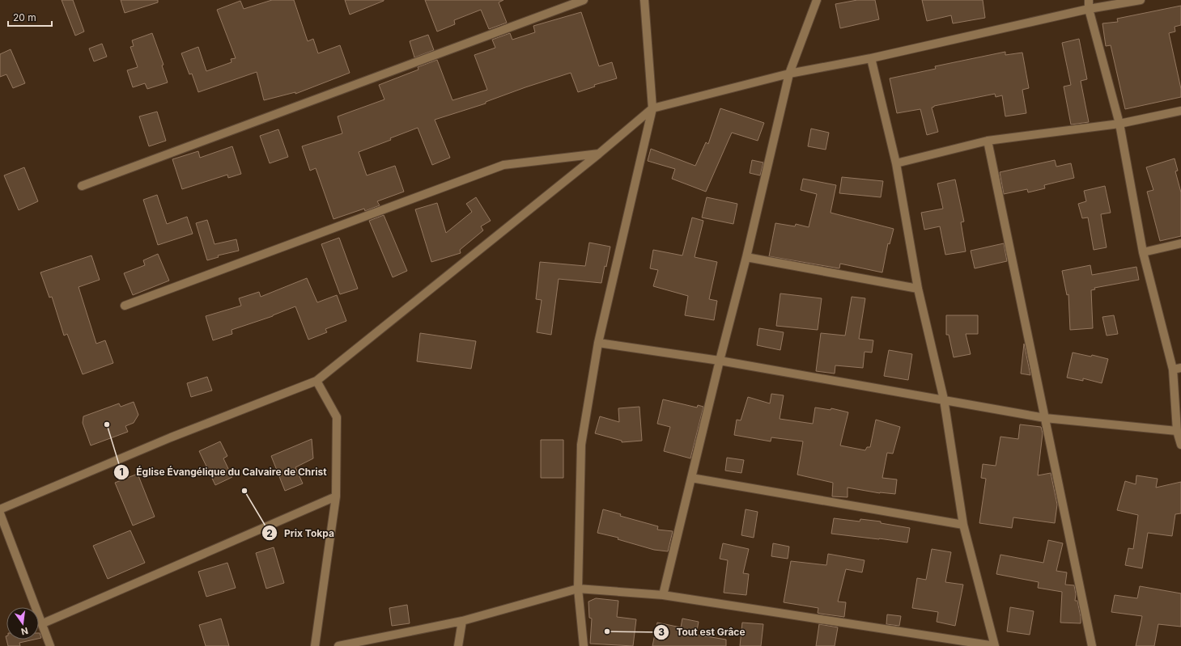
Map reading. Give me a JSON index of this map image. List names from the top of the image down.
{
  "places": ["Église Évangélique du Calvaire de Christ", "Prix Tokpa", "Tout est Grâce"],
  "scale_bar": "20 m",
  "north": "bottom"
}
